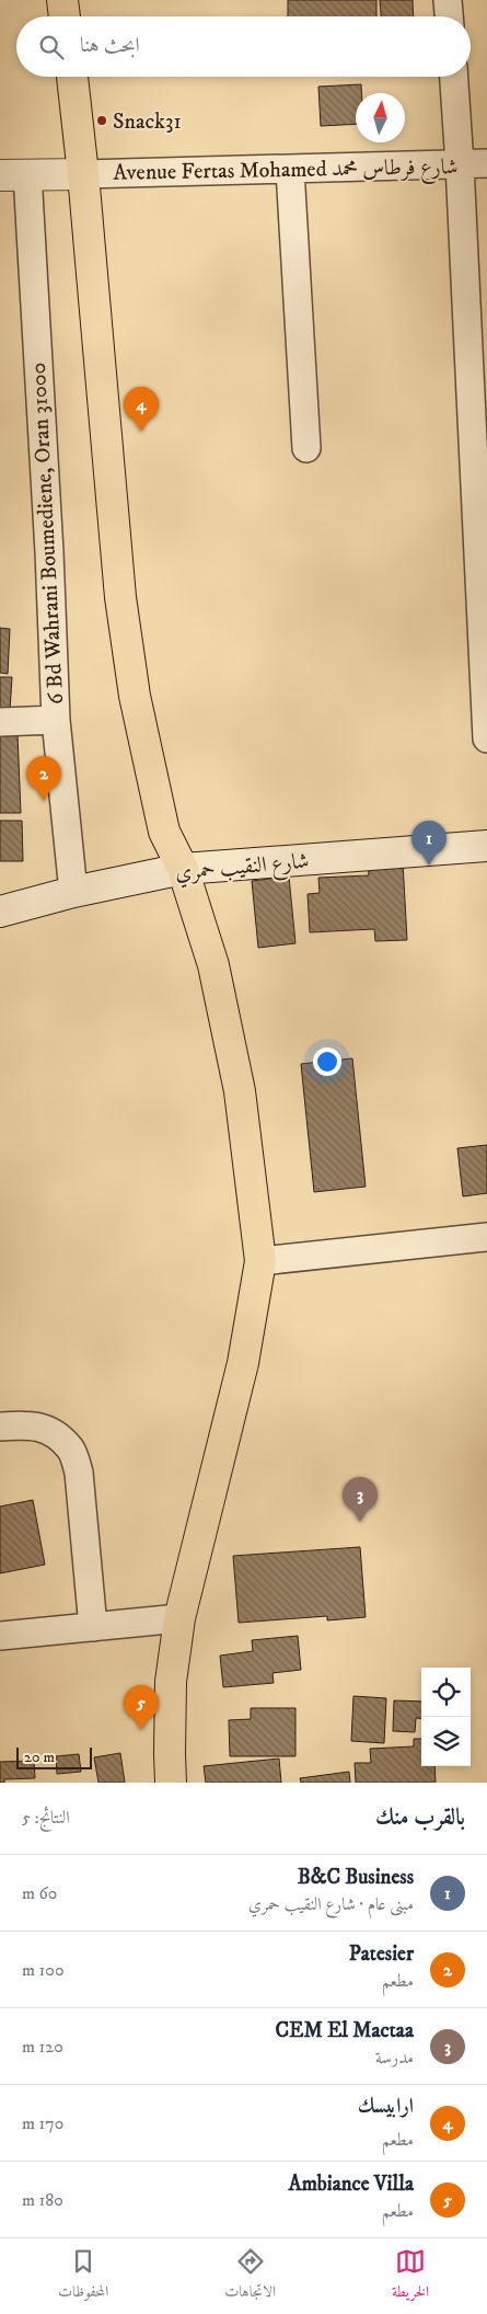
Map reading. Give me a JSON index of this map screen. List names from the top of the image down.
{
  "streets": {
    "main road": ["شارع النقيب حمري"],
    "street": ["Avenue Fertas Mohamed شارع فرطاس محمد", "6 Bd Wahrani Boumediene, Oran 31000"]
  },
  "crossings": [
    ["6 Bd Wahrani Boumediene, Oran 31000", "شارع النقيب حمري"]
  ],
  "places": ["Snack31"],
  "scale_bar": "20 m",
  "north": "top",
  "page": {
    "search": "ابحث هنا",
    "pins": [
      "4",
      "2",
      "1",
      "3",
      "5"
    ],
    "scale": "20 m",
    "heading": ["بالقرب منك", "النتائج: 5"],
    "list": [
      {
        "mark": "1",
        "name": "B&C Business",
        "note": "مبنى عام · شارع النقيب حمري",
        "value": "60 m"
      },
      {
        "mark": "2",
        "name": "Patesier",
        "note": "مطعم",
        "value": "100 m"
      },
      {
        "mark": "3",
        "name": "CEM El Mactaa",
        "note": "مدرسة",
        "value": "120 m"
      },
      {
        "mark": "4",
        "name": "ارابيسك",
        "note": "مطعم",
        "value": "170 m"
      },
      {
        "mark": "5",
        "name": "Ambiance Villa",
        "note": "مطعم",
        "value": "180 m"
      }
    ],
    "nav": ["الخريطة", "الاتجاهات", "المحفوظات"]
  }
}
